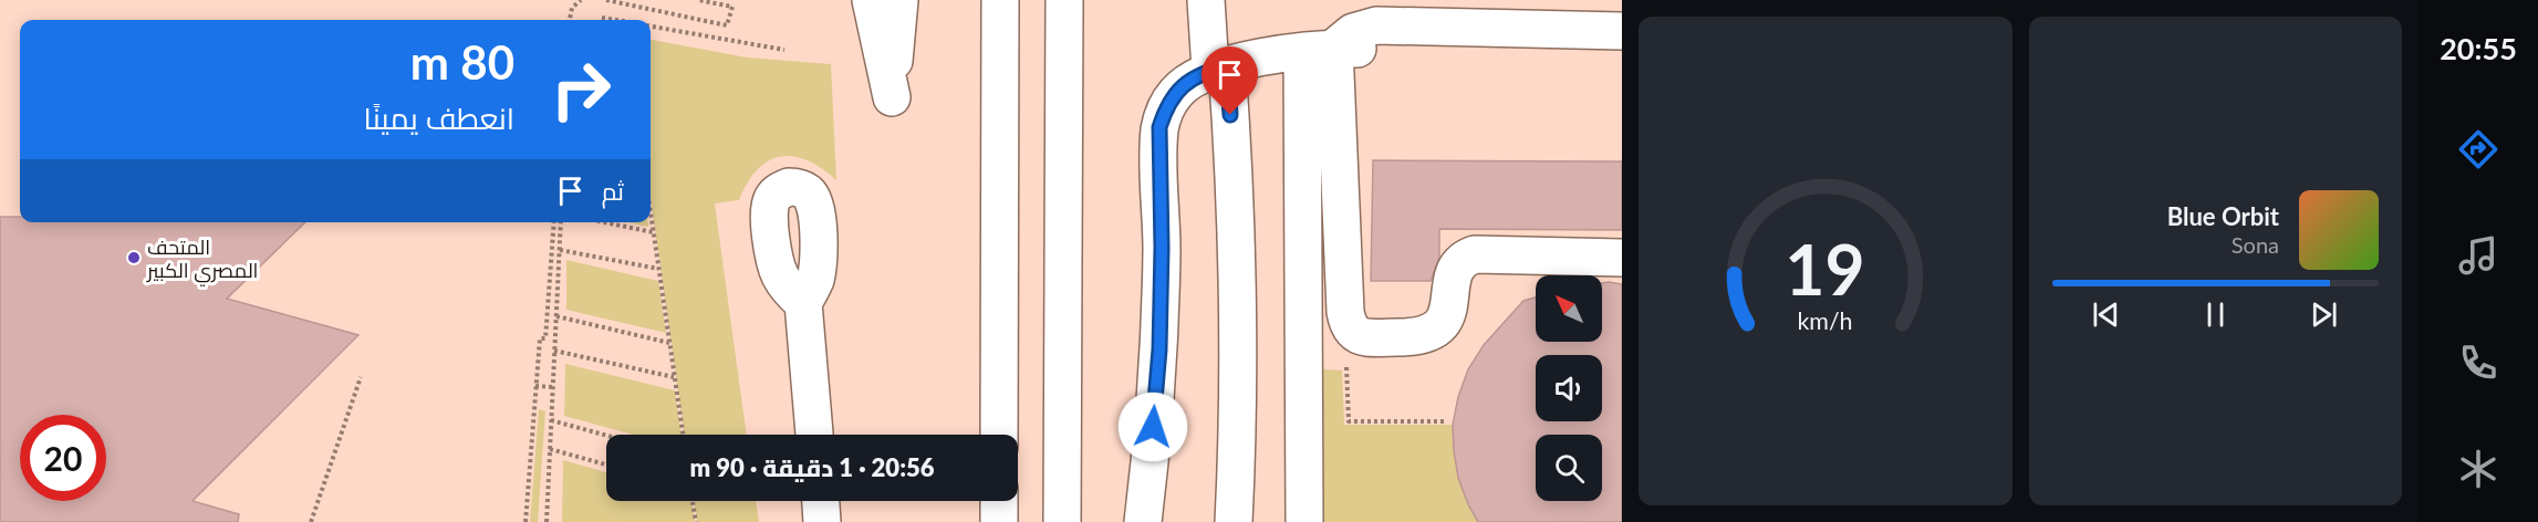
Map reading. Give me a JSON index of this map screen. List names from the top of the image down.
{
  "places": ["المتحف المصري الكبير"],
  "north": "top left",
  "page": {
    "tabs": "20:55",
    "turn": ["80 m", "انعطف يمينًا"],
    "then": "ثم",
    "song": ["Blue Orbit", "Sona"],
    "limit": "20",
    "trip": "20:56 · 1 دقيقة · 90 m",
    "gauge": ["19", "km/h"]
  }
}
